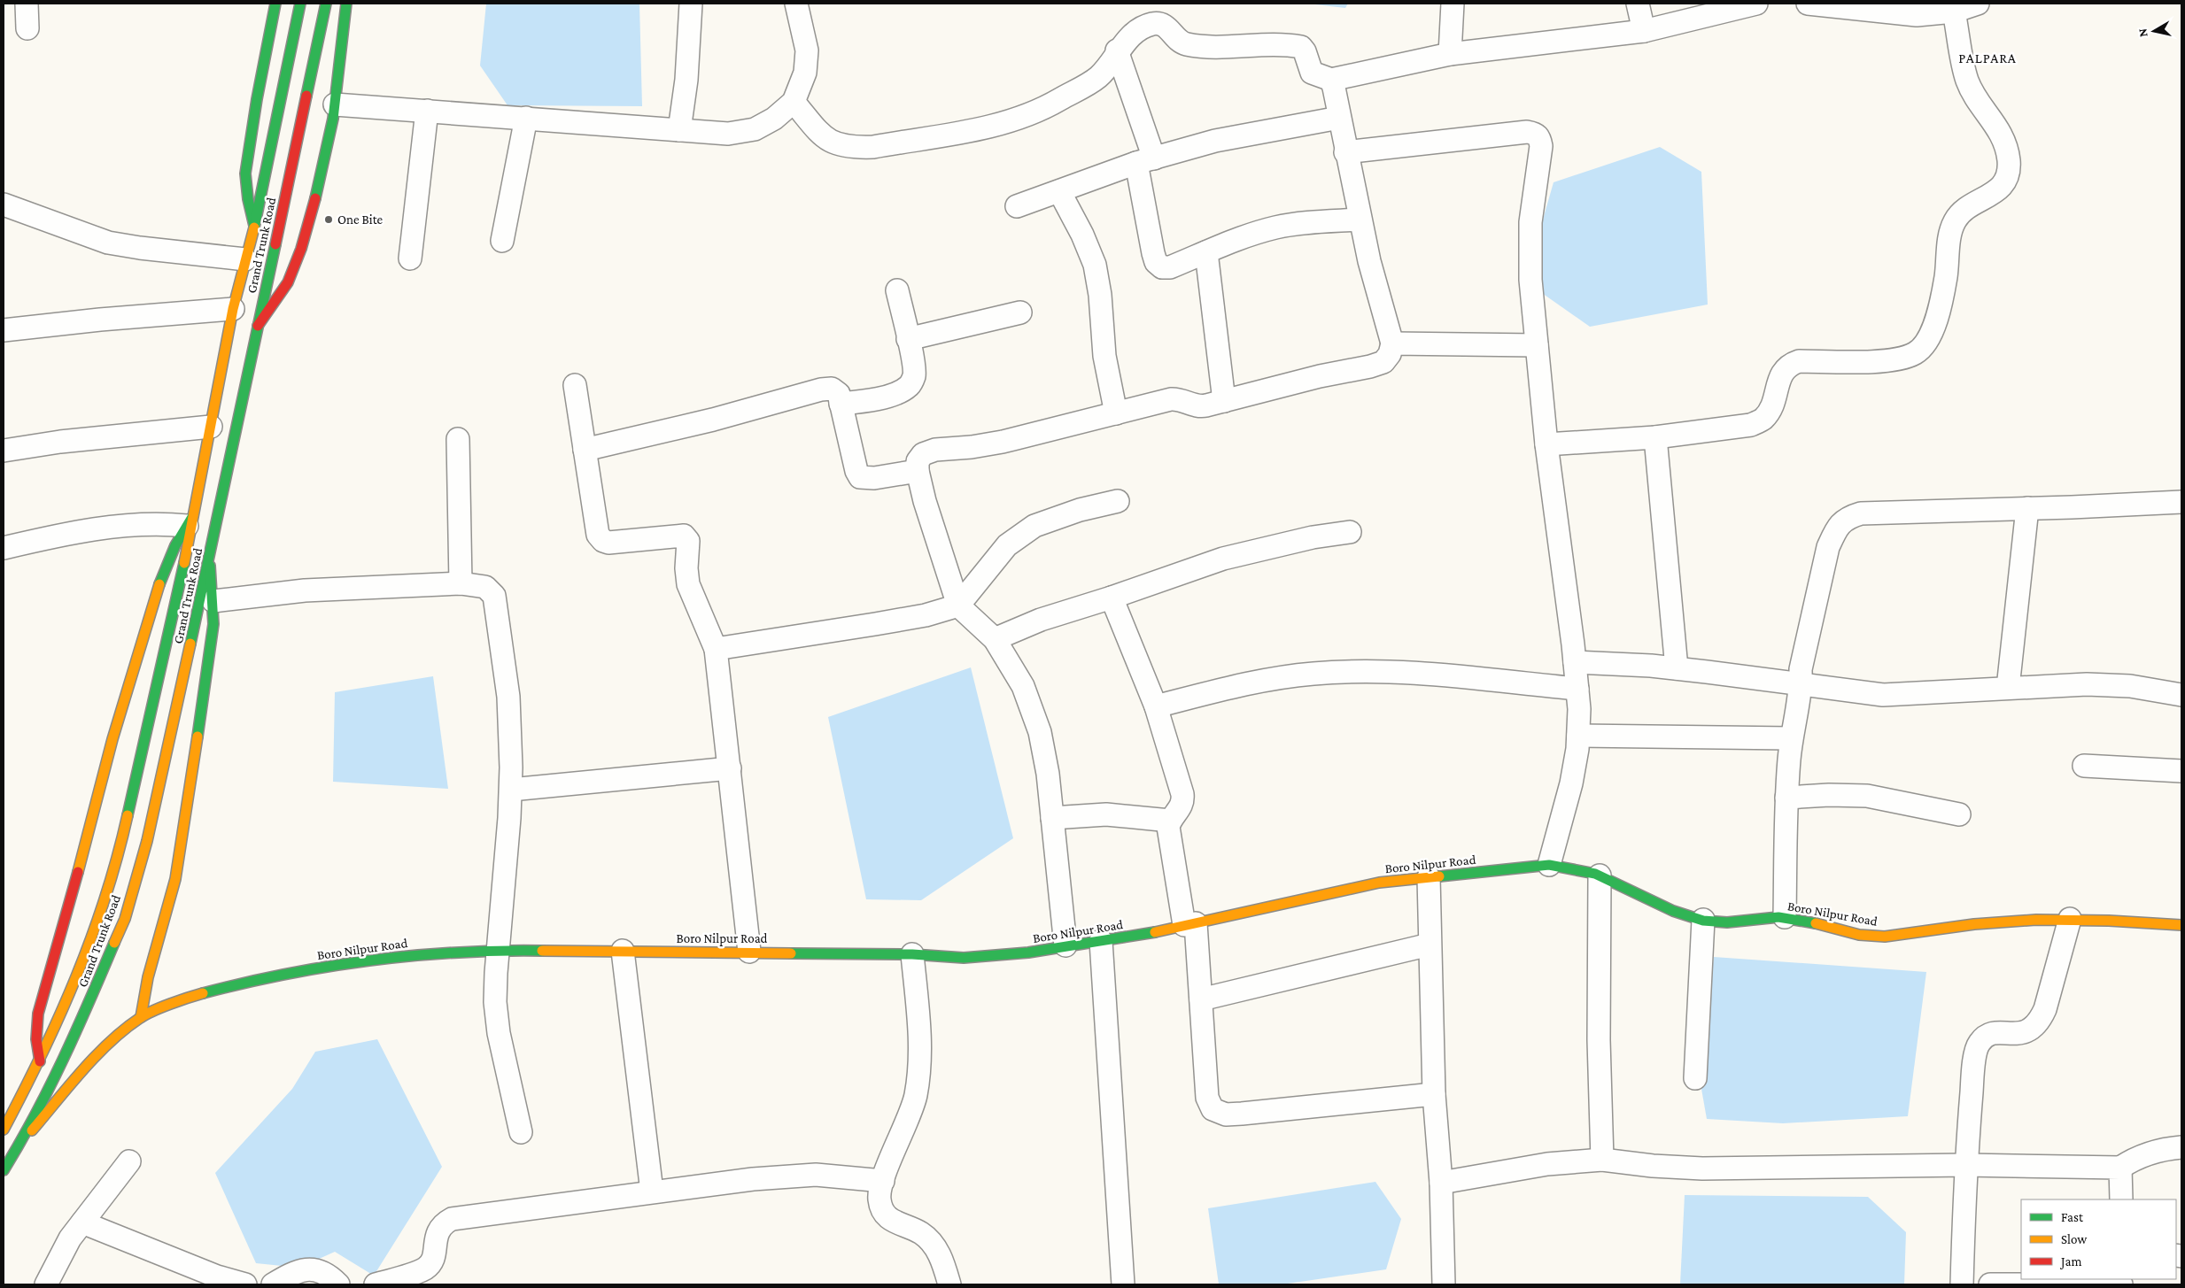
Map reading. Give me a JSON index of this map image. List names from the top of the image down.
{
  "streets": {
    "main road": ["Grand Trunk Road", "Boro Nilpur Road"]
  },
  "crossings": [
    ["Grand Trunk Road", "Boro Nilpur Road"]
  ],
  "districts": ["PALPARA"],
  "places": ["One Bite"],
  "legend": ["Fast", "Slow", "Jam"],
  "north": "left"
}
